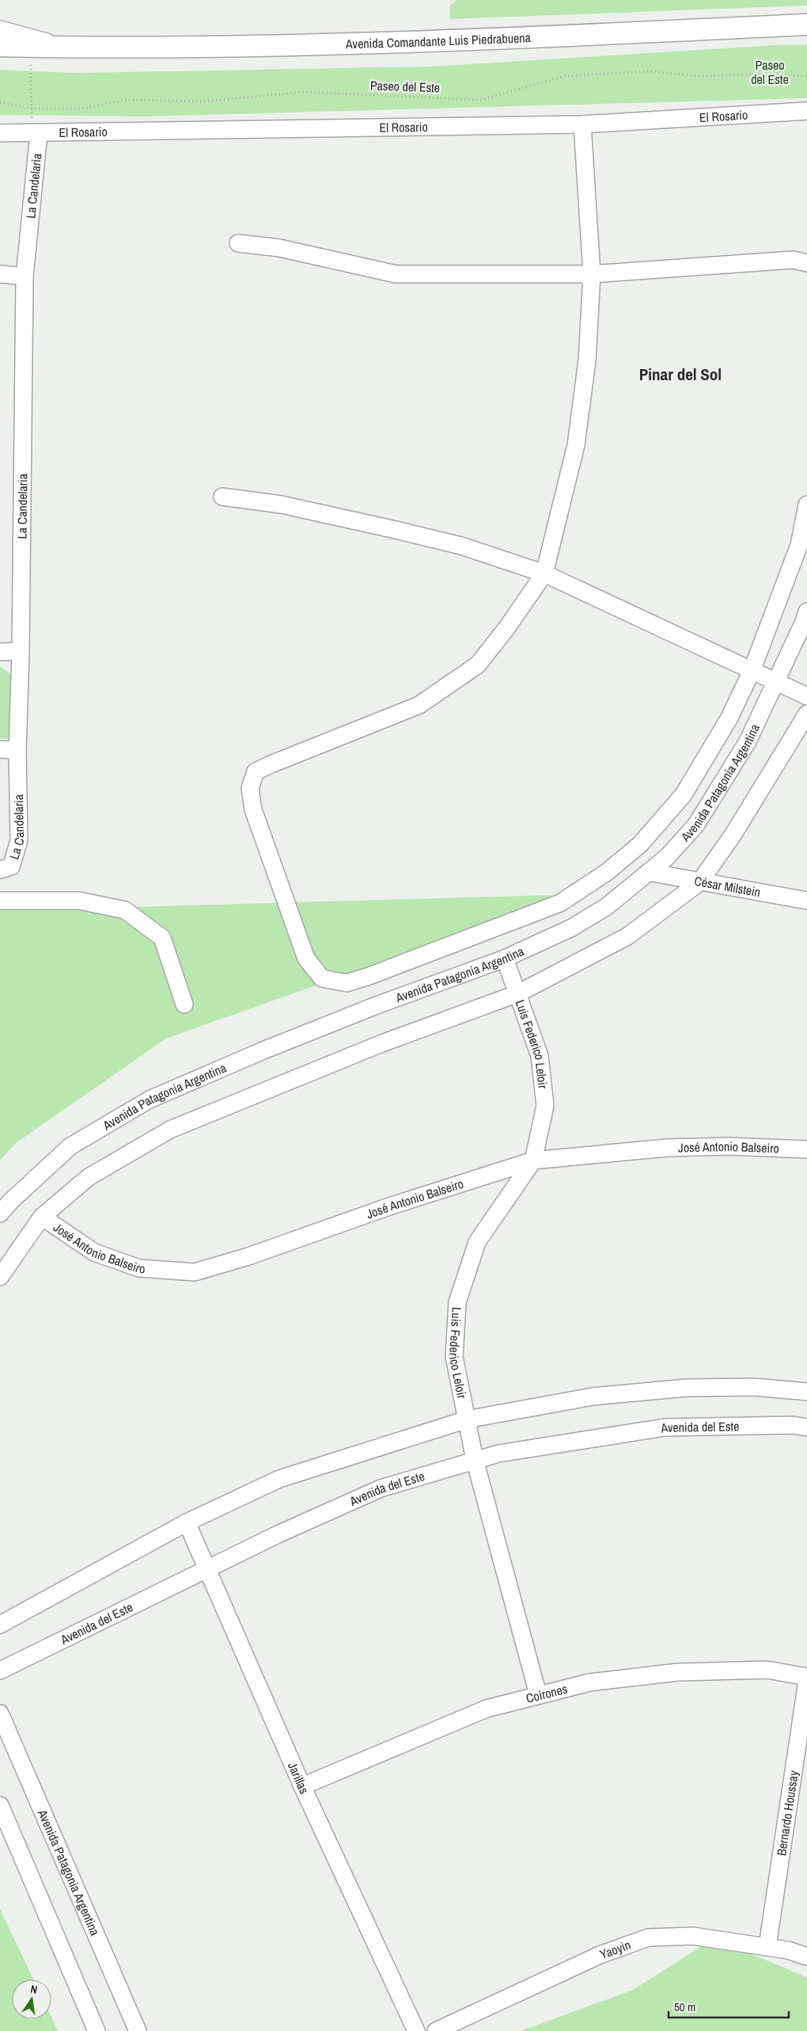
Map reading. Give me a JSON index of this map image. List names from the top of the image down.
{
  "streets": {
    "main road": ["Avenida Comandante Luis Piedrabuena"],
    "street": [
      "El Rosario",
      "La Candelaria",
      "Avenida Patagonia Argentina",
      "César Milstein",
      "Luis Federico Leloir",
      "José Antonio Balseiro",
      "Avenida del Este",
      "Coirones",
      "Jarillas",
      "Bernardo Houssay",
      "Yaoyin"
    ],
    "path": ["Paseo del Este"]
  },
  "crossings": [
    ["El Rosario", "La Candelaria"],
    ["Avenida Patagonia Argentina", "César Milstein"],
    ["Avenida Patagonia Argentina", "Luis Federico Leloir"],
    ["Luis Federico Leloir", "José Antonio Balseiro"],
    ["Luis Federico Leloir", "Avenida del Este"],
    ["Luis Federico Leloir", "Coirones"],
    ["Avenida del Este", "Jarillas"],
    ["Coirones", "Jarillas"],
    ["Bernardo Houssay", "Yaoyin"]
  ],
  "districts": ["Pinar del Sol"],
  "parks": ["Paseo del Este"],
  "scale_bar": "50 m",
  "north": "top"
}
